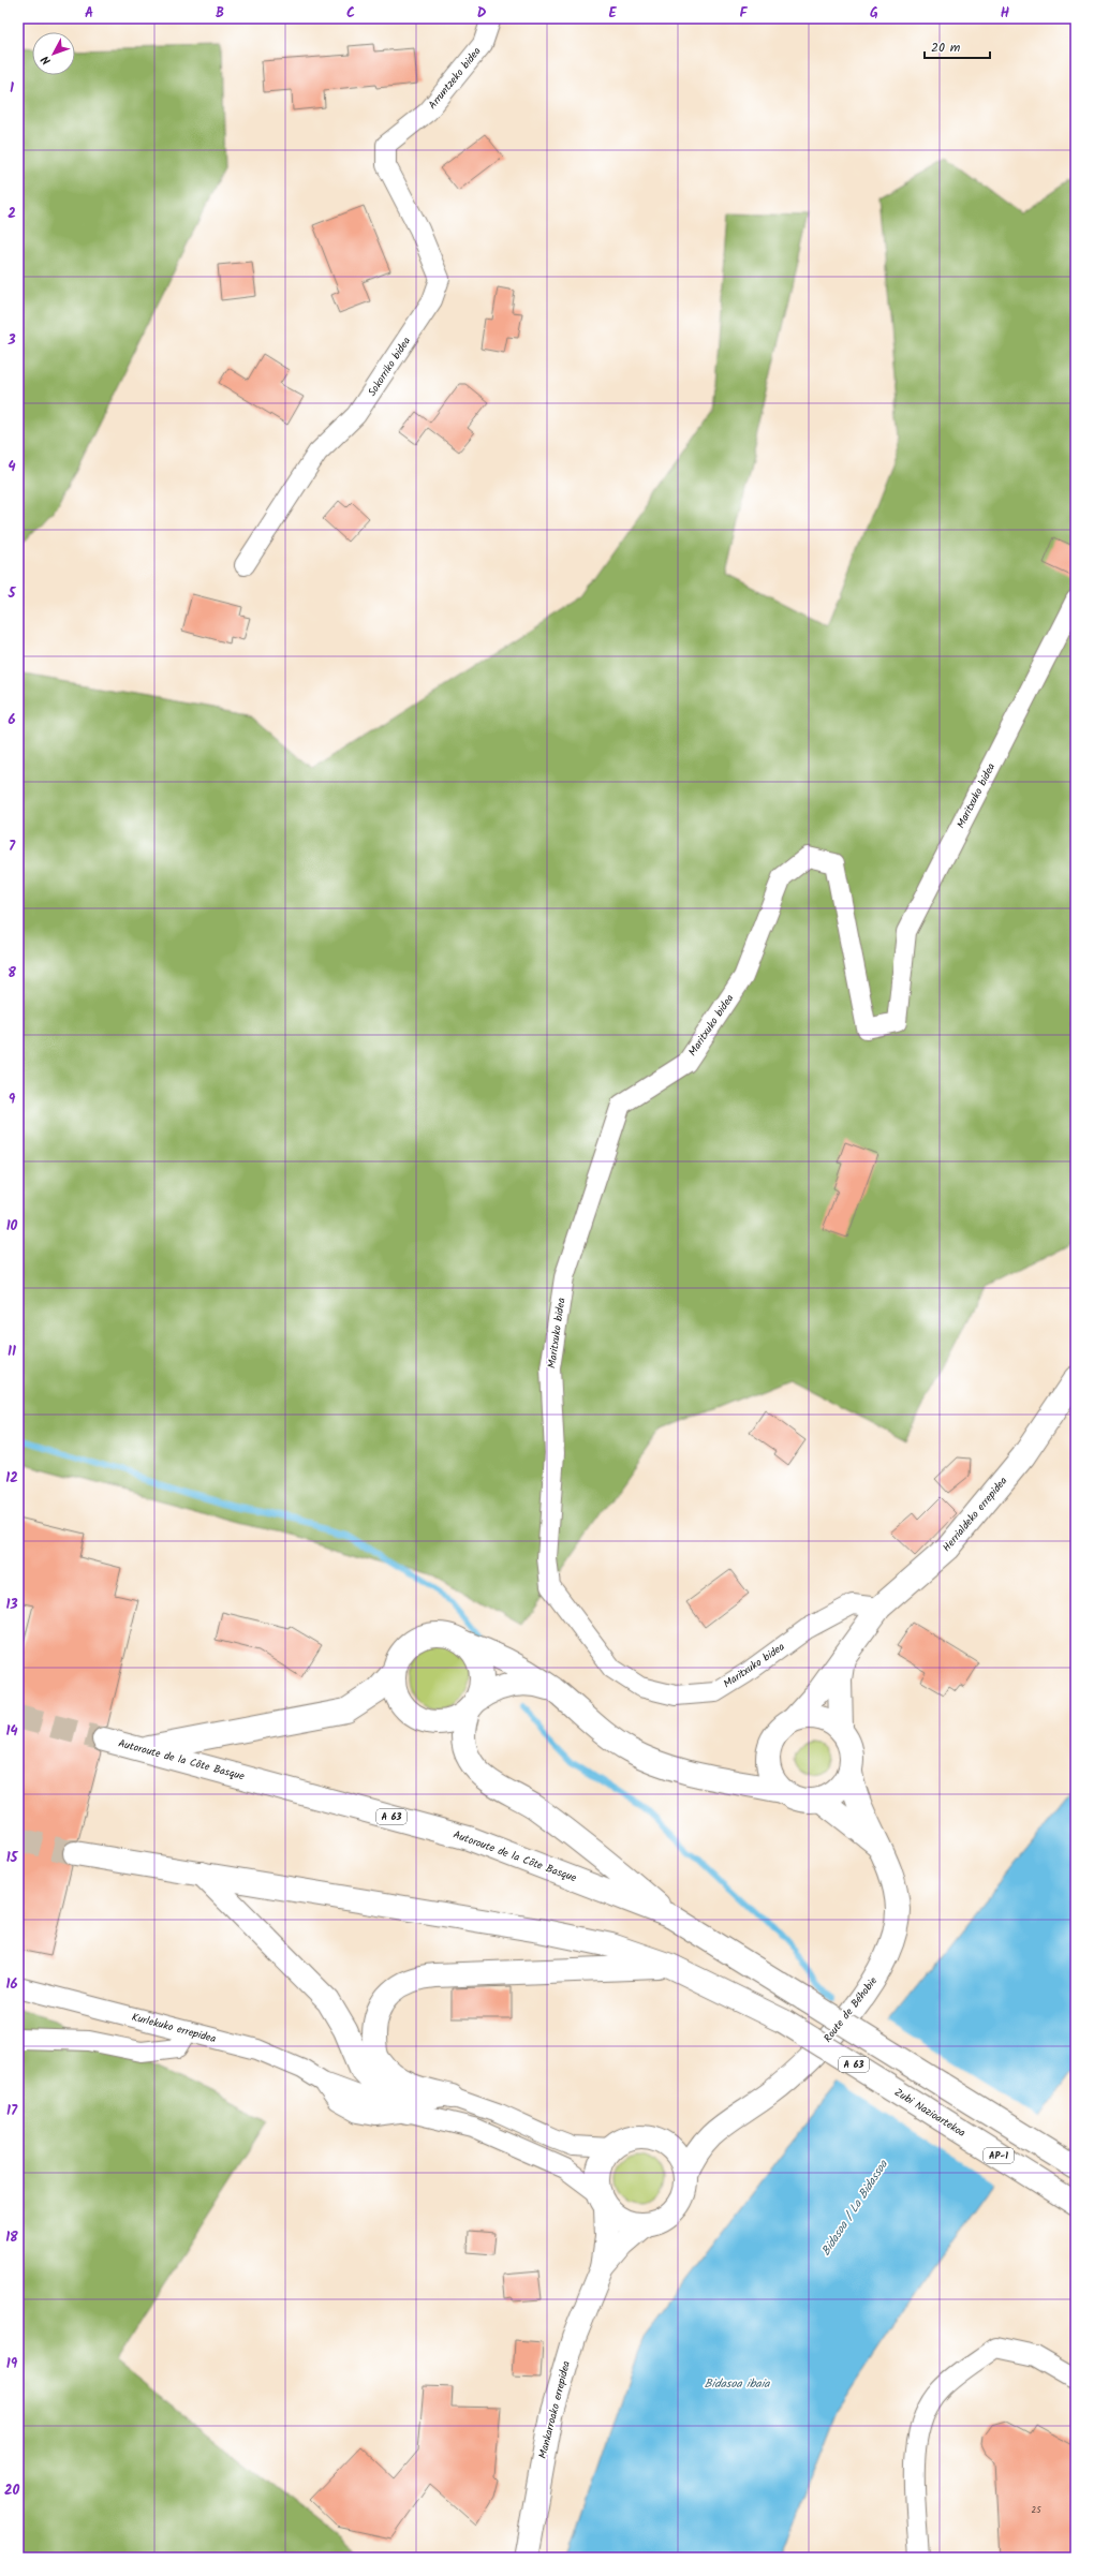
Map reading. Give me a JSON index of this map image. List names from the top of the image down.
{
  "streets": {
    "main road": [
      "Herrialdeko errepidea",
      "Autoroute de la Côte Basque",
      "A 63",
      "Route de Béhobie",
      "Zubi Nazioartekoa",
      "AP-1",
      "Mankarroako errepidea"
    ],
    "street": [
      "Arruntzeko bidea",
      "Sokorriko bidea",
      "Maritxuko bidea",
      "Kurlekuko errepidea"
    ]
  },
  "crossings": [
    ["Arruntzeko bidea", "Sokorriko bidea"],
    ["Maritxuko bidea", "Herrialdeko errepidea"],
    ["Herrialdeko errepidea", "Route de Béhobie"],
    ["A 63", "Zubi Nazioartekoa"],
    ["Route de Béhobie", "Mankarroako errepidea"]
  ],
  "water": ["Bidasoa / La Bidassoa", "Bidasoa ibaia"],
  "house_numbers": ["25"],
  "scale_bar": "20 m",
  "north": "bottom left",
  "grid": {
    "columns": [
      "A",
      "B",
      "C",
      "D",
      "E",
      "F",
      "G",
      "H"
    ],
    "rows": [
      "1",
      "2",
      "3",
      "4",
      "5",
      "6",
      "7",
      "8",
      "9",
      "10",
      "11",
      "12",
      "13",
      "14",
      "15",
      "16",
      "17",
      "18",
      "19",
      "20"
    ]
  }
}
